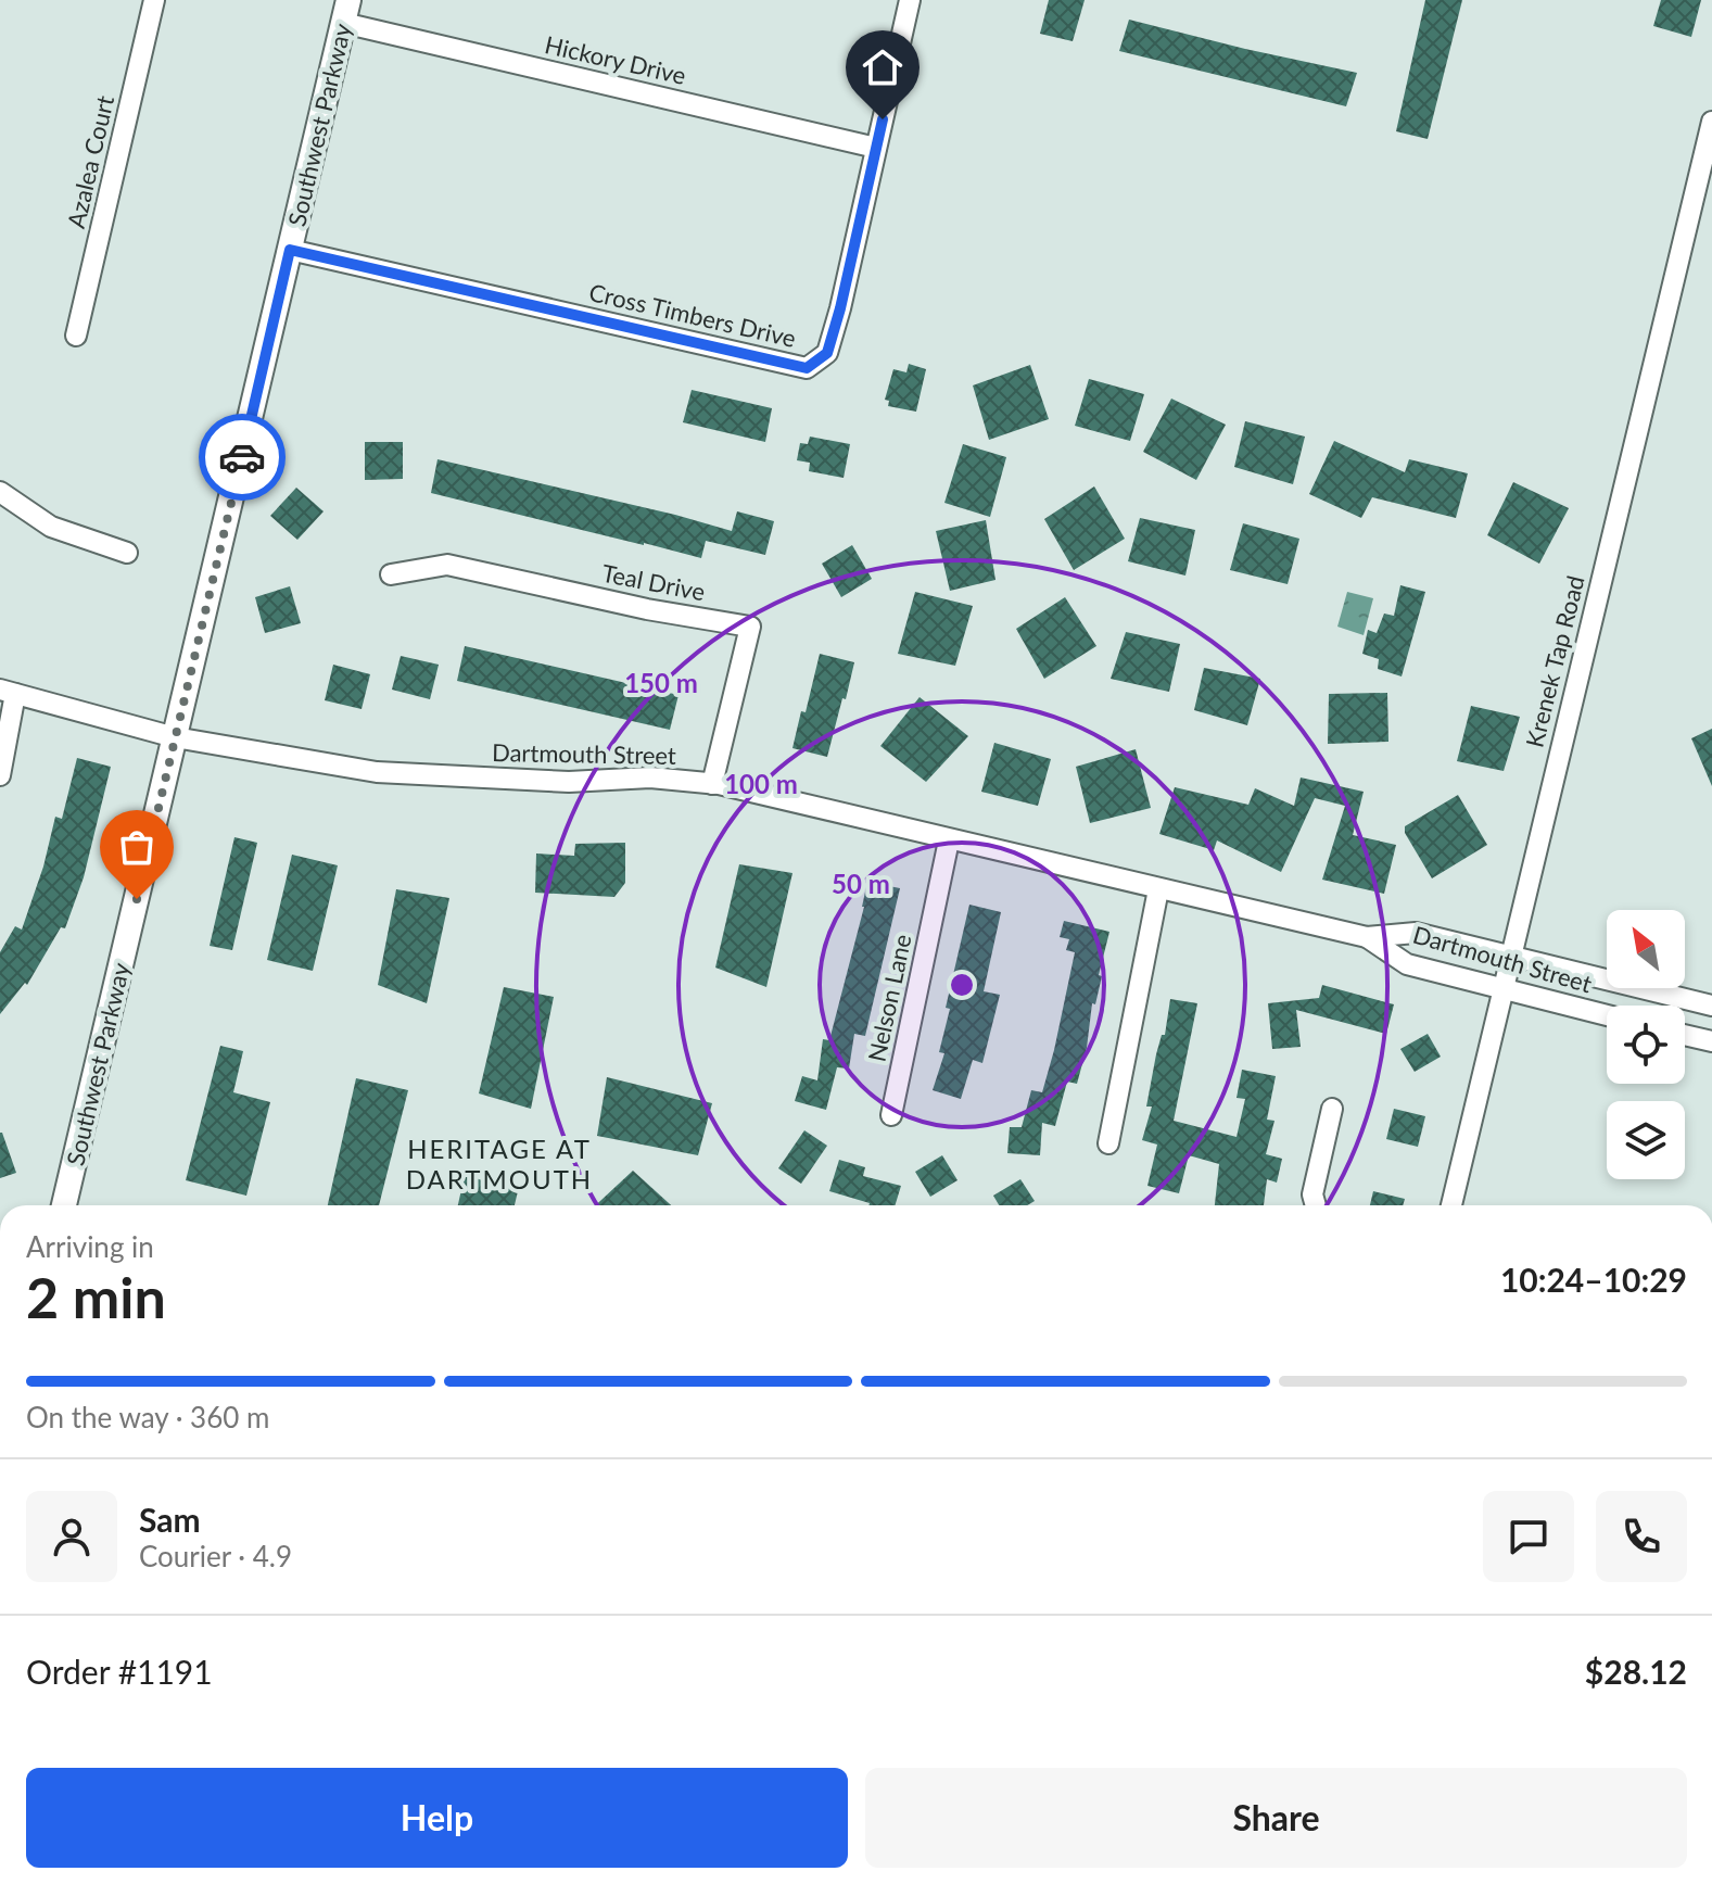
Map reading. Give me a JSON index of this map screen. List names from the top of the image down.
{
  "streets": {
    "main road": ["Southwest Parkway"],
    "street": [
      "Hickory Drive",
      "Azalea Court",
      "Cross Timbers Drive",
      "Teal Drive",
      "Krenek Tap Road",
      "Dartmouth Street",
      "Nelson Lane"
    ]
  },
  "crossings": [
    ["Hickory Drive", "Southwest Parkway"],
    ["Hickory Drive", "Cross Timbers Drive"],
    ["Southwest Parkway", "Cross Timbers Drive"],
    ["Southwest Parkway", "Dartmouth Street"],
    ["Teal Drive", "Dartmouth Street"],
    ["Krenek Tap Road", "Dartmouth Street"],
    ["Dartmouth Street", "Nelson Lane"]
  ],
  "districts": ["HERITAGE AT DARTMOUTH"],
  "north": "top left",
  "page": {
    "heading": ["2 min", "Arriving in", "10:24–10:29"],
    "panel": [
      "Sam",
      "Courier · 4.9",
      "Order #1191",
      "$28.12"
    ],
    "bar": "On the way · 360 m",
    "buttons": ["Help", "Share"]
  },
  "rings": ["150 m", "100 m", "50 m"]
}
